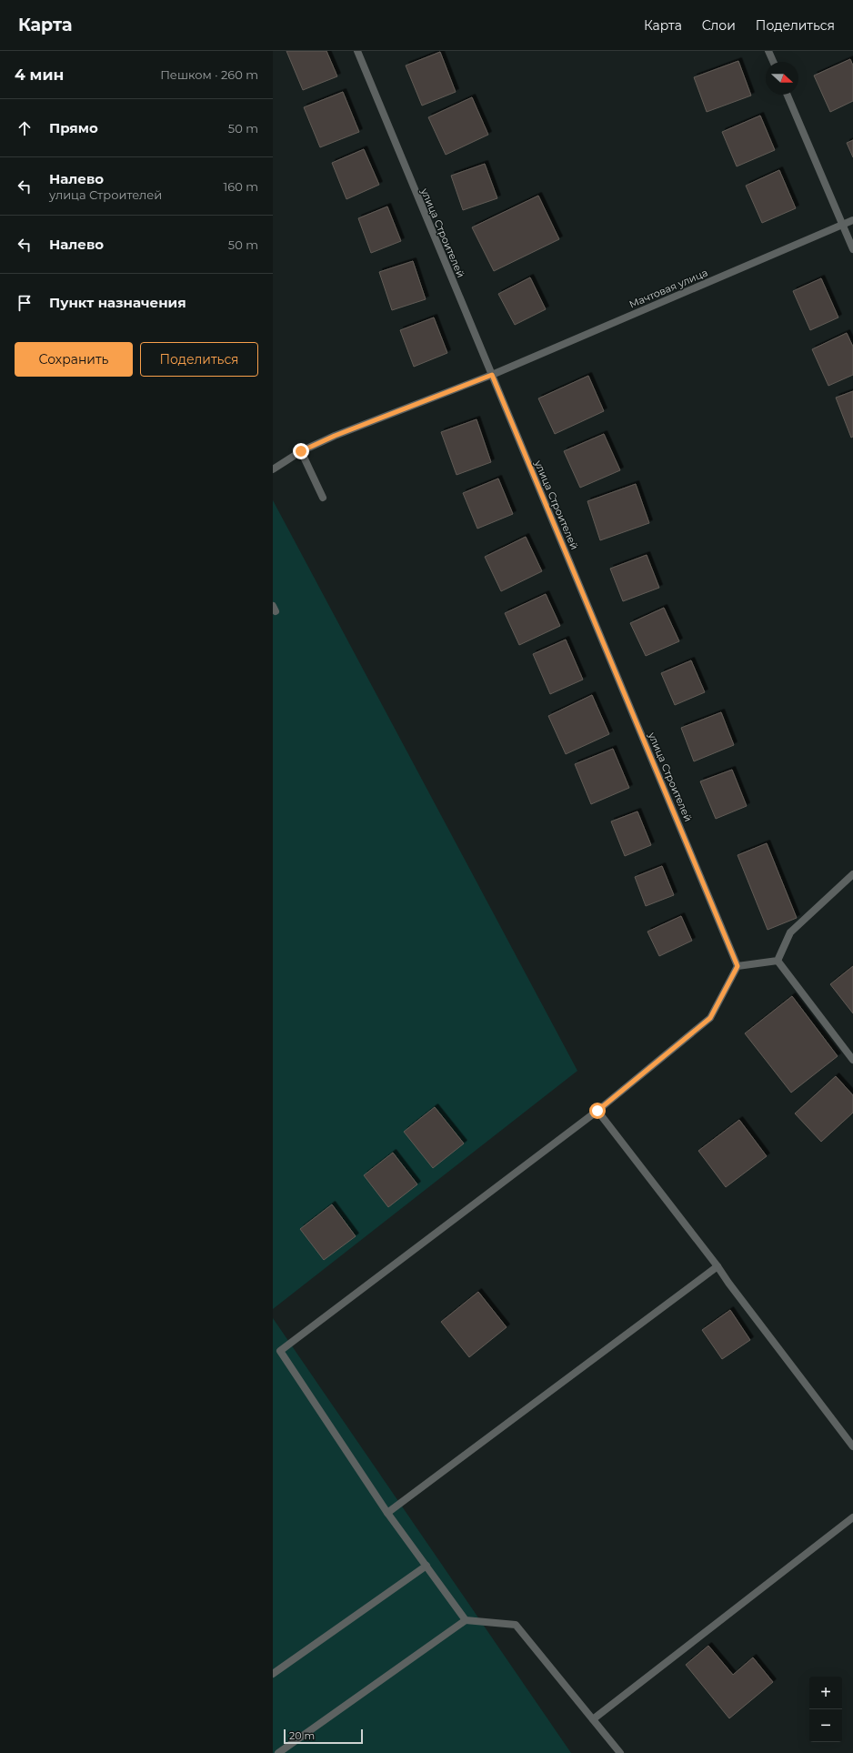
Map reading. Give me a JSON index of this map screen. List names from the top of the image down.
{
  "streets": {
    "lane": ["улица Строителей", "Мачтовая улица"]
  },
  "crossings": [
    ["улица Строителей", "Мачтовая улица"]
  ],
  "scale_bar": "20 m",
  "north": "right",
  "page": {
    "header": "Карта",
    "nav": ["Карта", "Слои", "Поделиться"],
    "heading": ["4 мин", "Пешком · 260 m"],
    "list": [
      ["Прямо", "50 m"],
      ["Налево", "улица Строителей", "160 m"],
      ["Налево", "50 m"],
      "Пункт назначения"
    ],
    "buttons": ["Сохранить", "Поделиться"],
    "map_buttons": ["+", "−"],
    "scale": "20 m"
  }
}
